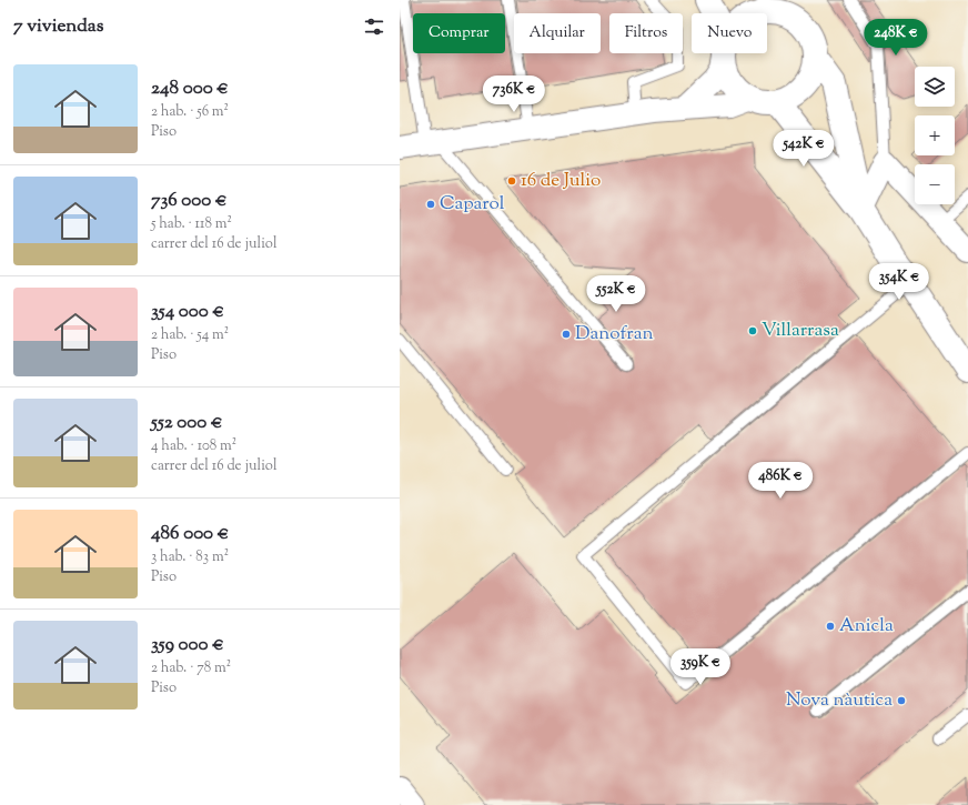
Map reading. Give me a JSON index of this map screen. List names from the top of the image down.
{
  "places": [
    "16 de Julio",
    "Caparol",
    "Villarrasa",
    "Danofran",
    "Anicla",
    "Nova nàutica"
  ],
  "page": {
    "heading": "7 viviendas",
    "chip": [
      "Comprar",
      "Alquilar",
      "Filtros",
      "Nuevo"
    ],
    "price": [
      "248K €",
      "736K €",
      "542K €",
      "354K €",
      "552K €",
      "486K €",
      "359K €"
    ],
    "list": [
      {
        "name": "248 000 €",
        "note": "2 hab. · 56 m² · Piso"
      },
      {
        "name": "736 000 €",
        "note": "5 hab. · 118 m² · carrer del 16 de juliol"
      },
      {
        "name": "354 000 €",
        "note": "2 hab. · 54 m² · Piso"
      },
      {
        "name": "552 000 €",
        "note": "4 hab. · 108 m² · carrer del 16 de juliol"
      },
      {
        "name": "486 000 €",
        "note": "3 hab. · 83 m² · Piso"
      },
      {
        "name": "359 000 €",
        "note": "2 hab. · 78 m² · Piso"
      }
    ],
    "map_buttons": ["+", "−"]
  }
}
